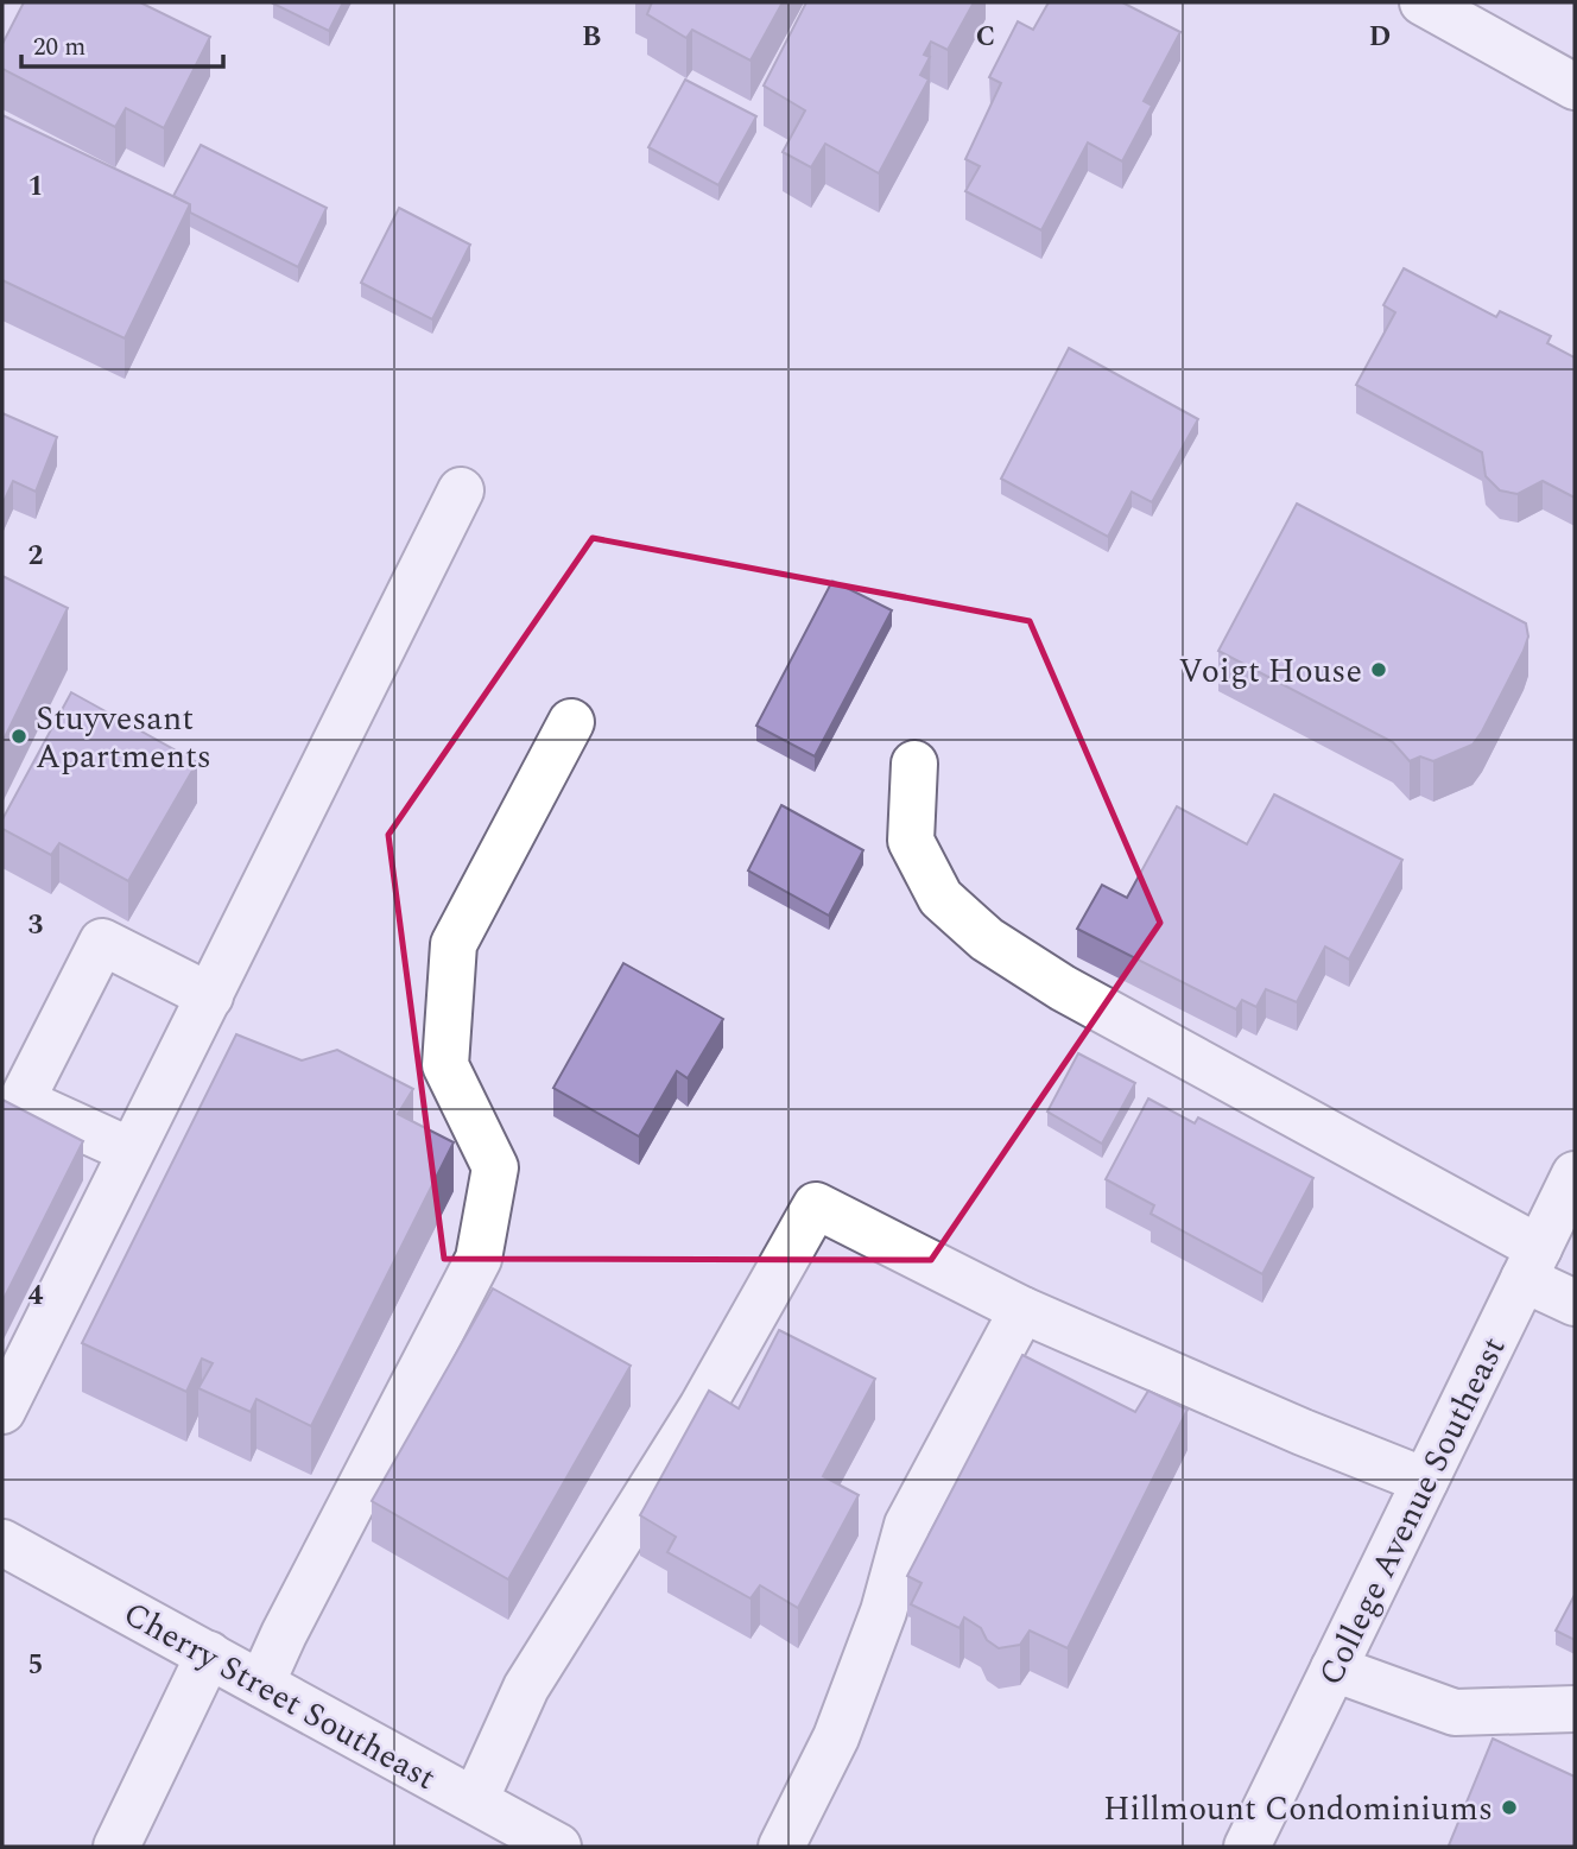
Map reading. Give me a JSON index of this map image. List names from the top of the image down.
{
  "streets": {
    "street": ["College Avenue Southeast", "Cherry Street Southeast"]
  },
  "places": ["Voigt House", "Stuyvesant Apartments", "Hillmount Condominiums"],
  "scale_bar": "20 m",
  "grid": {
    "columns": ["B", "C", "D"],
    "rows": [
      "1",
      "2",
      "3",
      "4",
      "5"
    ]
  }
}
